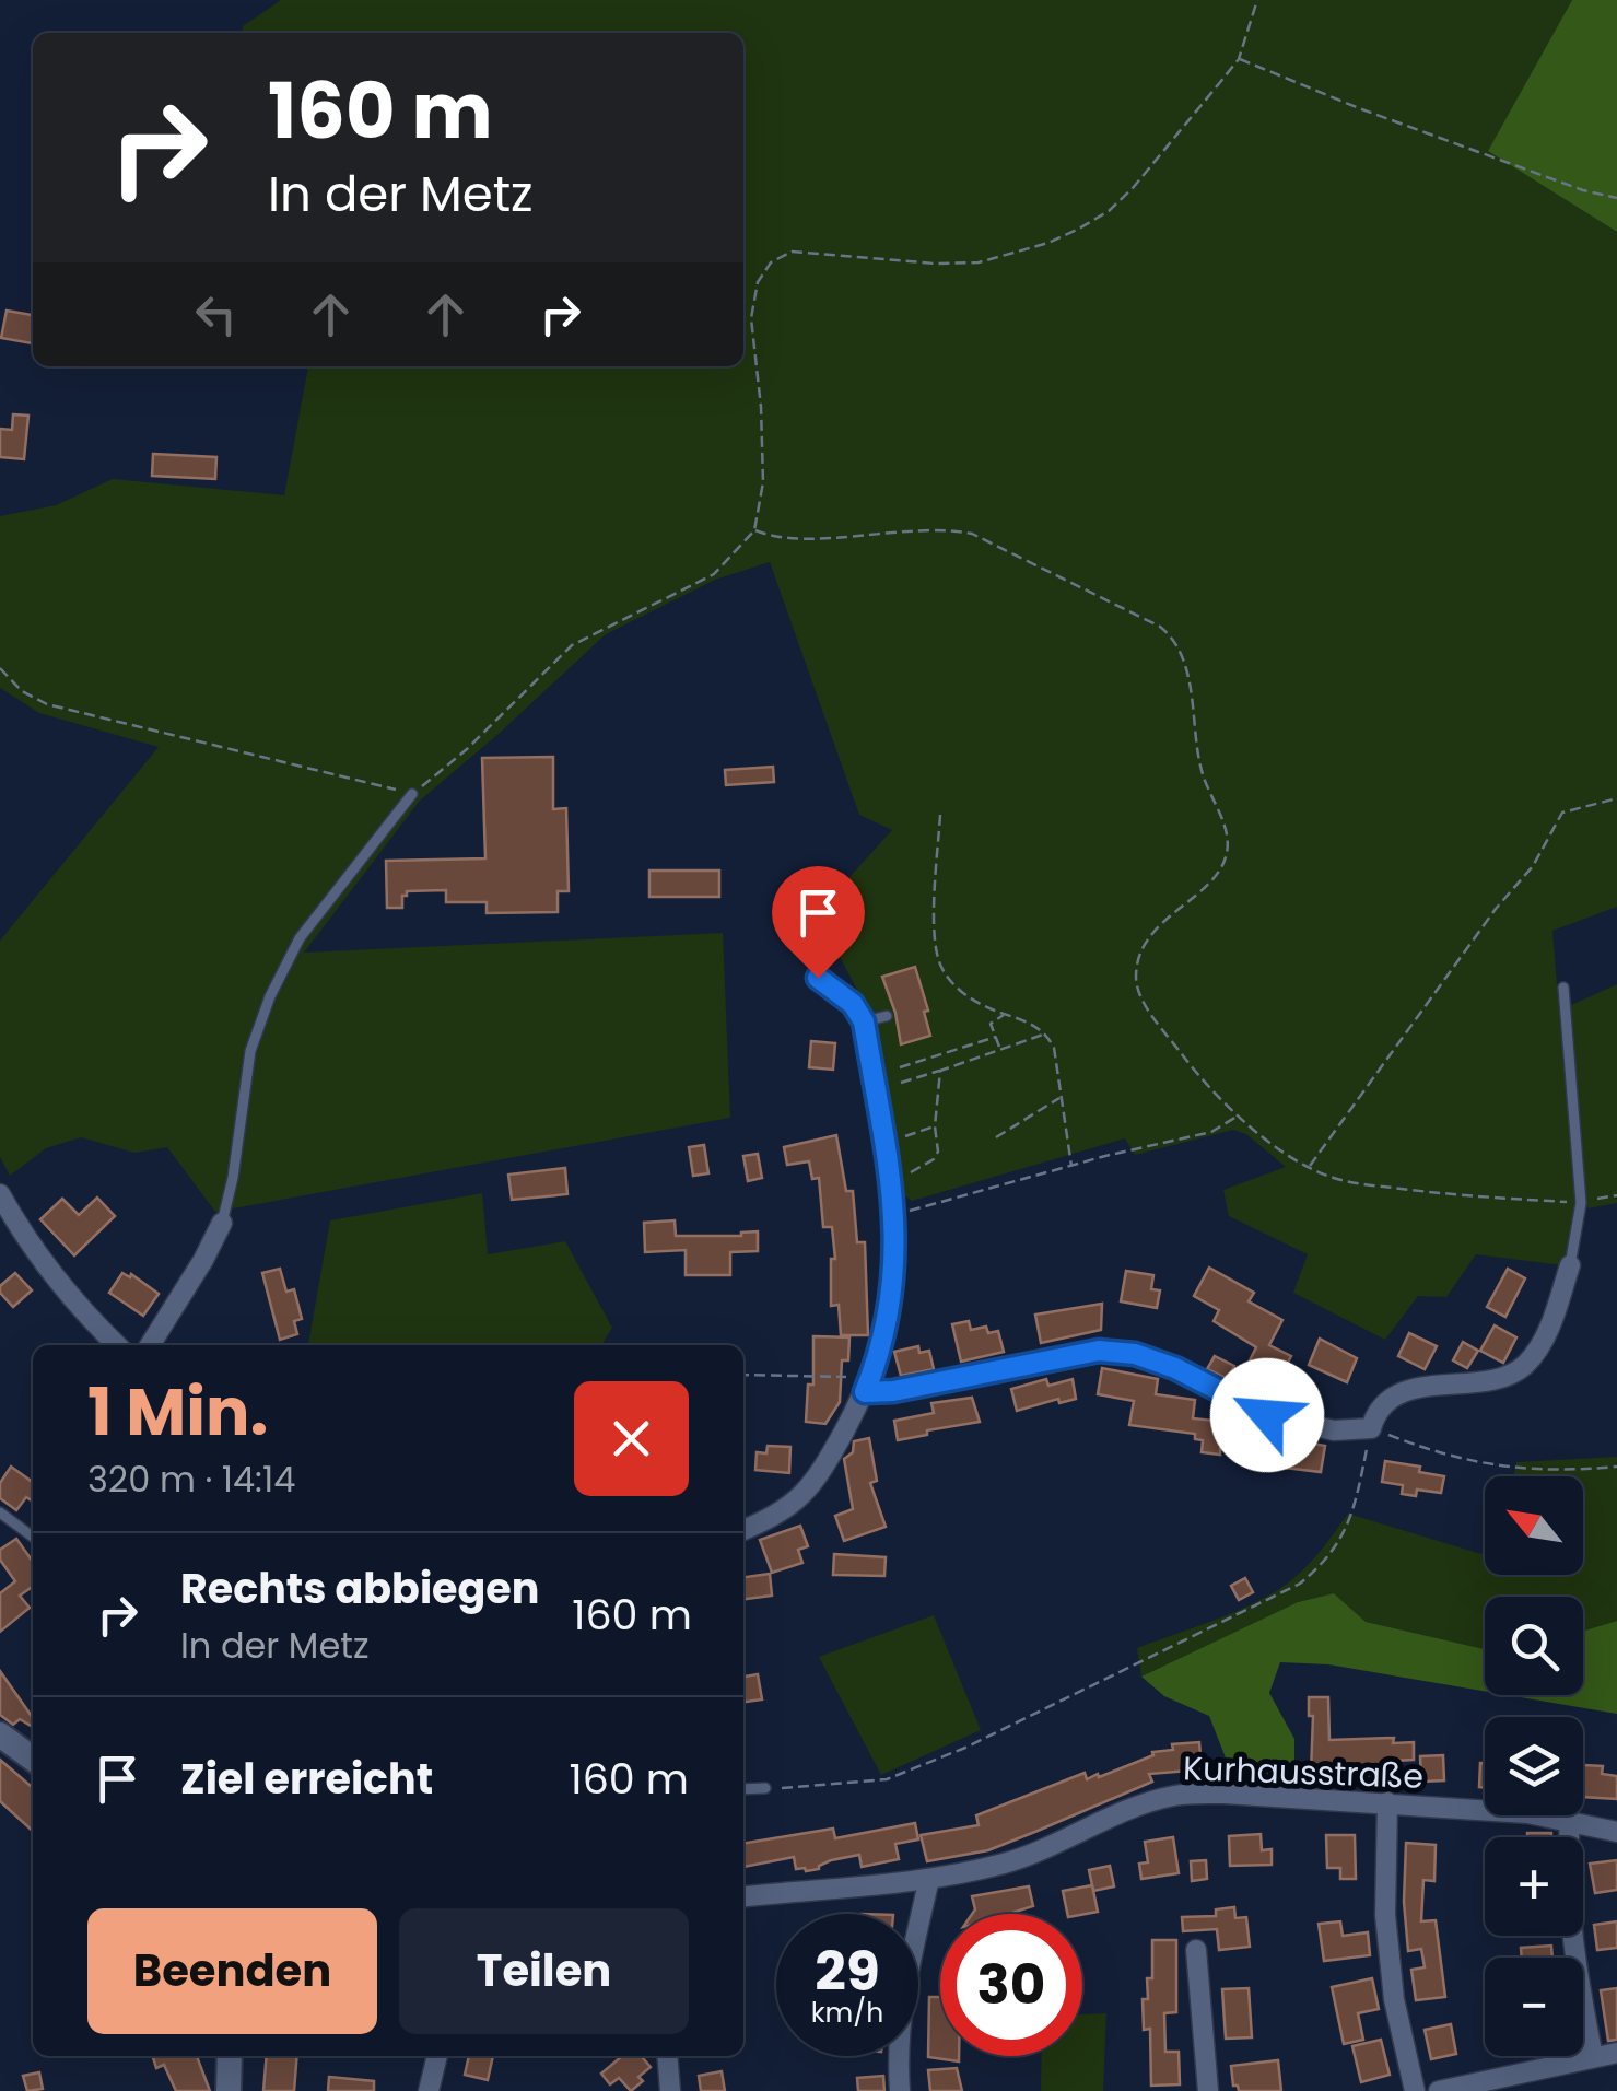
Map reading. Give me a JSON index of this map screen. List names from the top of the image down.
{
  "streets": {
    "street": ["Kurhausstraße"]
  },
  "north": "top left",
  "page": {
    "turn": ["160 m", "In der Metz"],
    "heading": ["1 Min.", "320 m · 14:14"],
    "map_buttons": ["+", "−"],
    "list": [
      {
        "name": "Rechts abbiegen",
        "note": "In der Metz",
        "value": "160 m"
      },
      {
        "name": "Ziel erreicht",
        "value": "160 m"
      }
    ],
    "buttons": ["Beenden", "Teilen"],
    "speed": "29 km/h",
    "limit": "30"
  }
}
